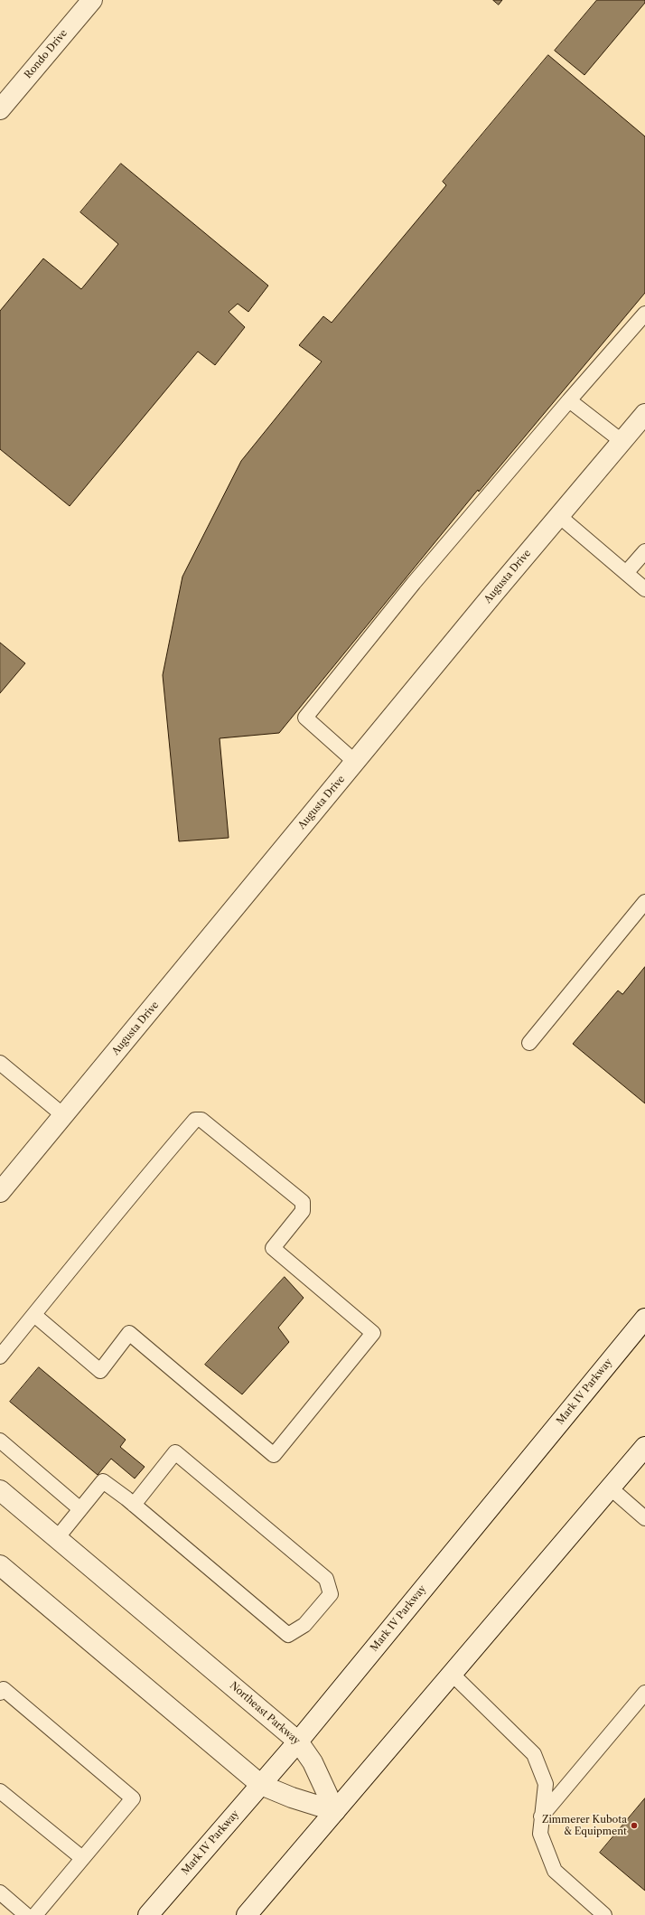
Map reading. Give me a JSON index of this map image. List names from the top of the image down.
{
  "streets": {
    "street": [
      "Rondo Drive",
      "Augusta Drive",
      "Mark IV Parkway",
      "Northeast Parkway"
    ]
  },
  "crossings": [
    ["Mark IV Parkway", "Northeast Parkway"]
  ],
  "places": ["Zimmerer Kubota & Equipment"]
}
